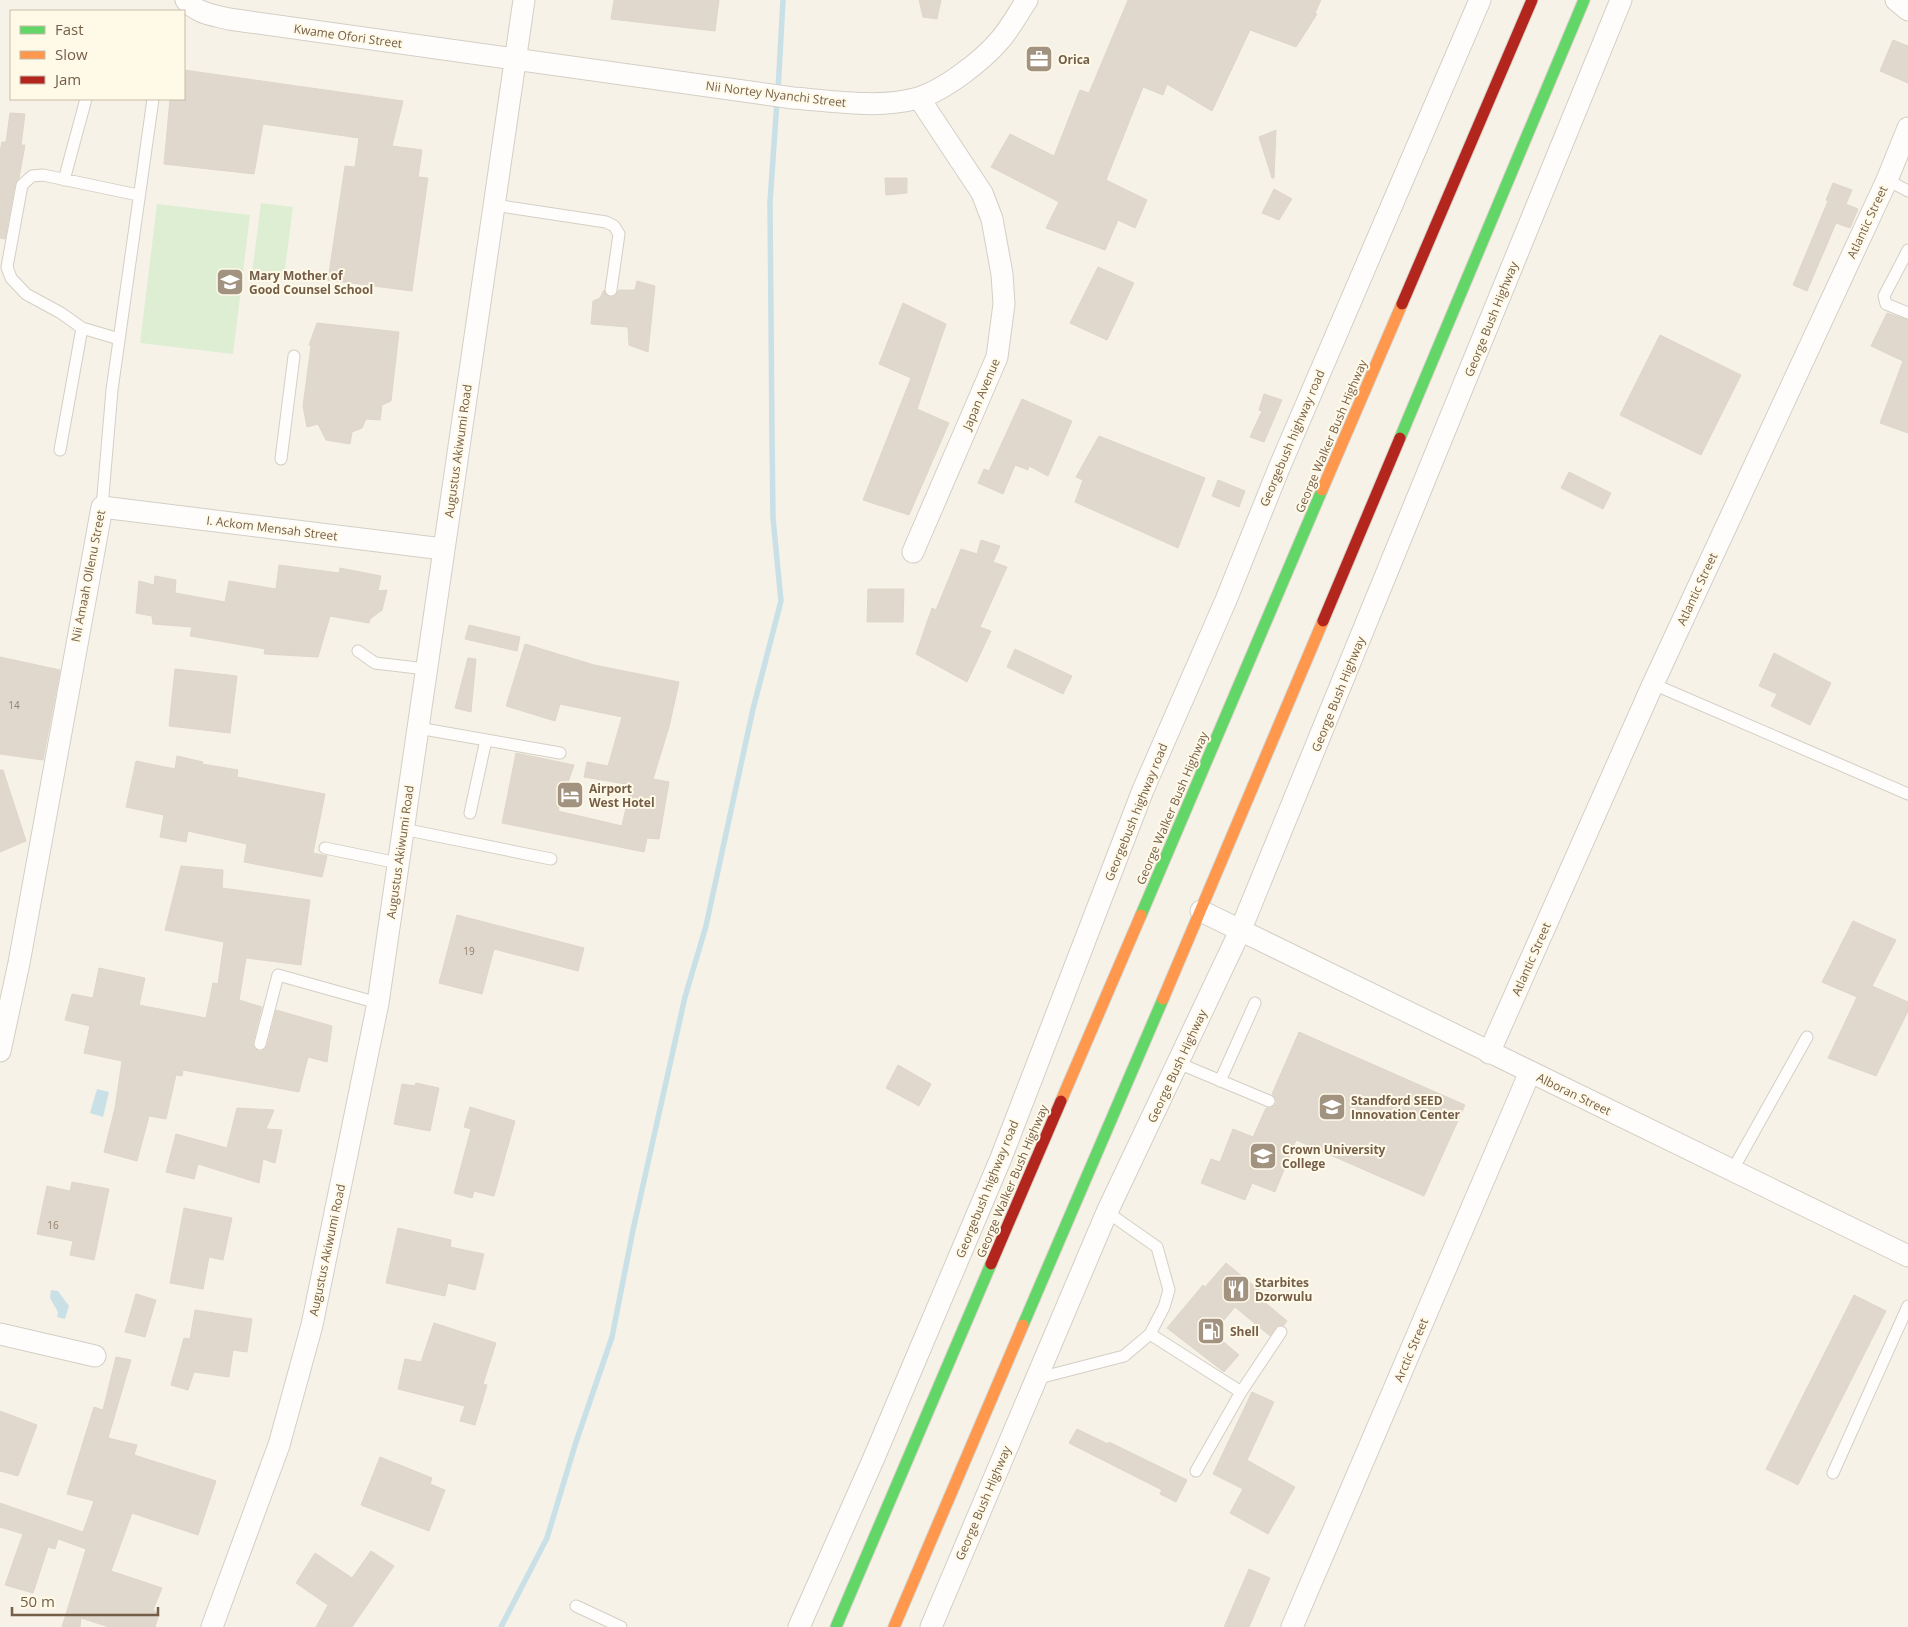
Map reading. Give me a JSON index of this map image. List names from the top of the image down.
{
  "streets": {
    "highway": ["George Walker Bush Highway"],
    "street": [
      "Kwame Ofori Street",
      "Nii Nortey Nyanchi Street",
      "Atlantic Street",
      "George Bush Highway",
      "Japan Avenue",
      "Georgebush highway road",
      "Augustus Akiwumi Road",
      "I. Ackom Mensah Street",
      "Nii Amaah Ollenu Street",
      "Alboran Street",
      "Arctic Street"
    ]
  },
  "crossings": [
    ["Kwame Ofori Street", "Nii Nortey Nyanchi Street"],
    ["Kwame Ofori Street", "Augustus Akiwumi Road"],
    ["Nii Nortey Nyanchi Street", "Japan Avenue"],
    ["Nii Nortey Nyanchi Street", "Augustus Akiwumi Road"],
    ["Atlantic Street", "Alboran Street"],
    ["George Bush Highway", "Alboran Street"],
    ["Augustus Akiwumi Road", "I. Ackom Mensah Street"],
    ["I. Ackom Mensah Street", "Nii Amaah Ollenu Street"],
    ["Alboran Street", "Arctic Street"]
  ],
  "places": {
    "office": ["Orica"],
    "school or university": ["Mary Mother of Good Counsel School", "Standford SEED Innovation Center", "Crown University College"],
    "hotel": ["Airport West Hotel"],
    "restaurant": ["Starbites Dzorwulu"],
    "fuel station": ["Shell"]
  },
  "house_numbers": ["14", "19", "16"],
  "legend": ["Fast", "Slow", "Jam"],
  "scale_bar": "50 m"
}
